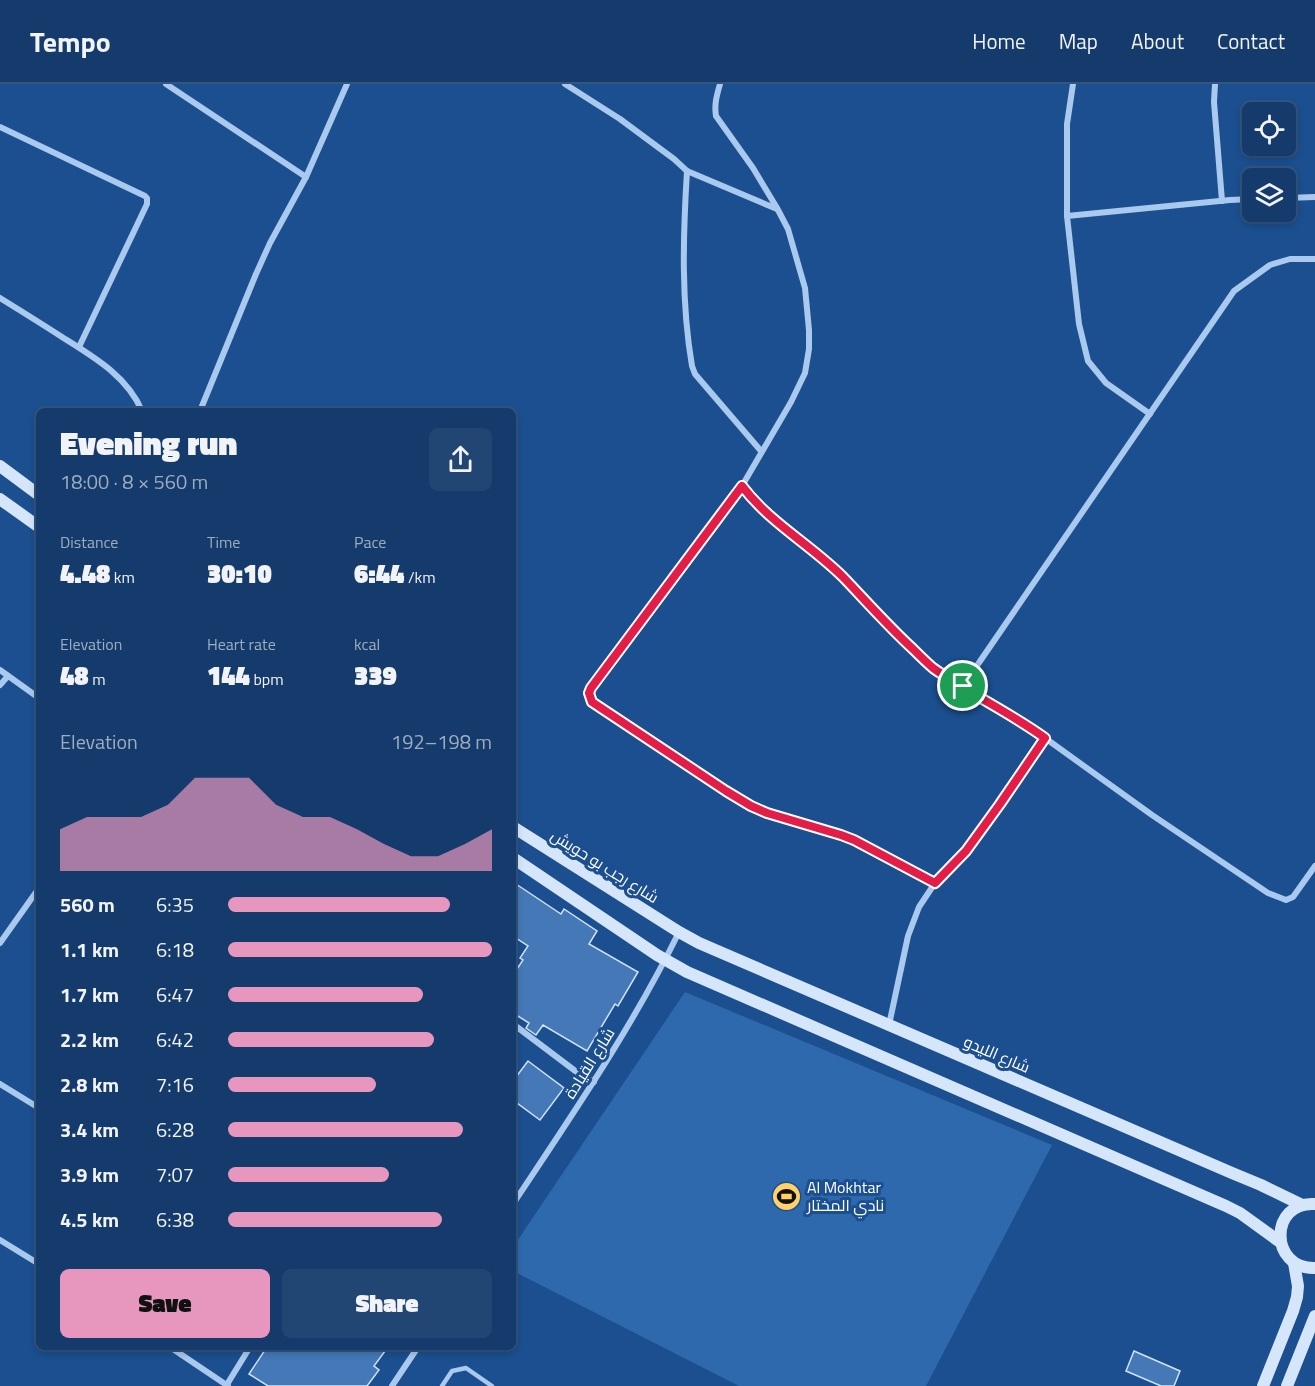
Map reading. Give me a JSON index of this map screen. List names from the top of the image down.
{
  "streets": {
    "main road": ["شارع رجب بو حويش", "شارع الليدو"],
    "street": ["شارع القيادة"]
  },
  "crossings": [
    ["شارع رجب بو حويش", "شارع الليدو"],
    ["شارع رجب بو حويش", "شارع القيادة"],
    ["شارع الليدو", "شارع القيادة"]
  ],
  "places": {
    "sports": ["Al Mokhtar نادي المختار"]
  },
  "page": {
    "header": "Tempo",
    "nav": [
      "Home",
      "Map",
      "About",
      "Contact"
    ],
    "heading": ["Evening run", "18:00 · 8 × 560 m"],
    "stats": [
      ["Distance", "4.48 km"],
      ["Time", "30:10"],
      ["Pace", "6:44 /km"],
      ["Elevation", "48 m"],
      ["Heart rate", "144 bpm"],
      ["kcal", "339"]
    ],
    "chart": ["Elevation", "192–198 m"],
    "list": [
      {
        "name": "560 m",
        "note": "6:35"
      },
      {
        "name": "1.1 km",
        "note": "6:18"
      },
      {
        "name": "1.7 km",
        "note": "6:47"
      },
      {
        "name": "2.2 km",
        "note": "6:42"
      },
      {
        "name": "2.8 km",
        "note": "7:16"
      },
      {
        "name": "3.4 km",
        "note": "6:28"
      },
      {
        "name": "3.9 km",
        "note": "7:07"
      },
      {
        "name": "4.5 km",
        "note": "6:38"
      }
    ],
    "buttons": ["Save", "Share"]
  }
}
